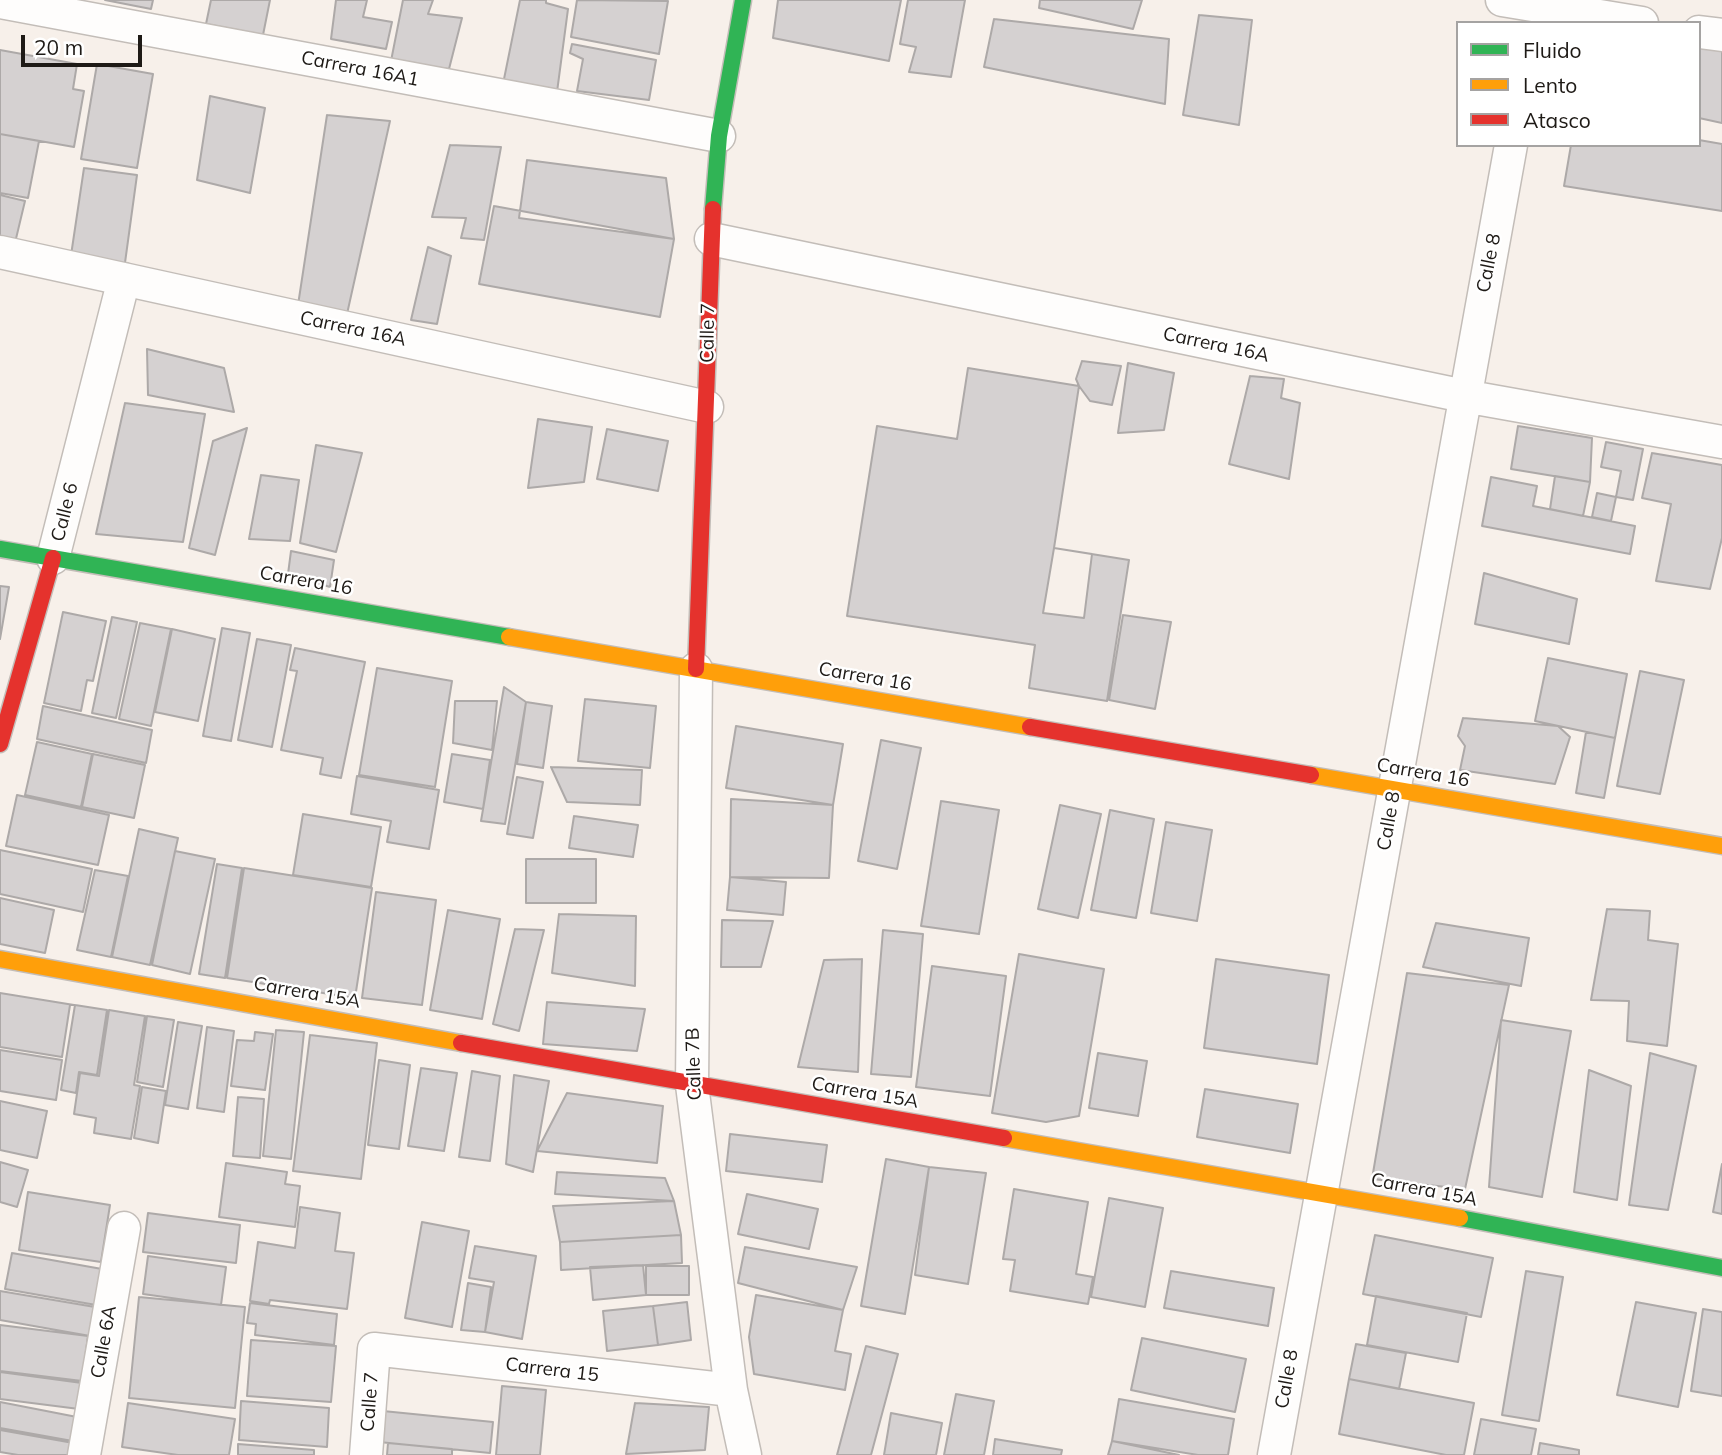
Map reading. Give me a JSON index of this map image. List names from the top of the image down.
{
  "streets": {
    "street": [
      "Carrera 16A1",
      "Calle 8",
      "Carrera 16A",
      "Calle 7",
      "Calle 6",
      "Carrera 16",
      "Carrera 15A",
      "Calle 7B",
      "Calle 6A",
      "Carrera 15"
    ]
  },
  "crossings": [
    ["Carrera 16A1", "Calle 7"],
    ["Calle 8", "Carrera 16A"],
    ["Calle 8", "Carrera 16"],
    ["Calle 8", "Carrera 15A"],
    ["Carrera 16A", "Calle 7"],
    ["Carrera 16A", "Calle 6"],
    ["Calle 7", "Carrera 16"],
    ["Calle 7", "Calle 7B"],
    ["Calle 7", "Carrera 15"],
    ["Calle 6", "Carrera 16"],
    ["Carrera 16", "Calle 7B"],
    ["Carrera 15A", "Calle 7B"],
    ["Calle 7B", "Carrera 15"]
  ],
  "legend": ["Fluido", "Lento", "Atasco"],
  "scale_bar": "20 m"
}
